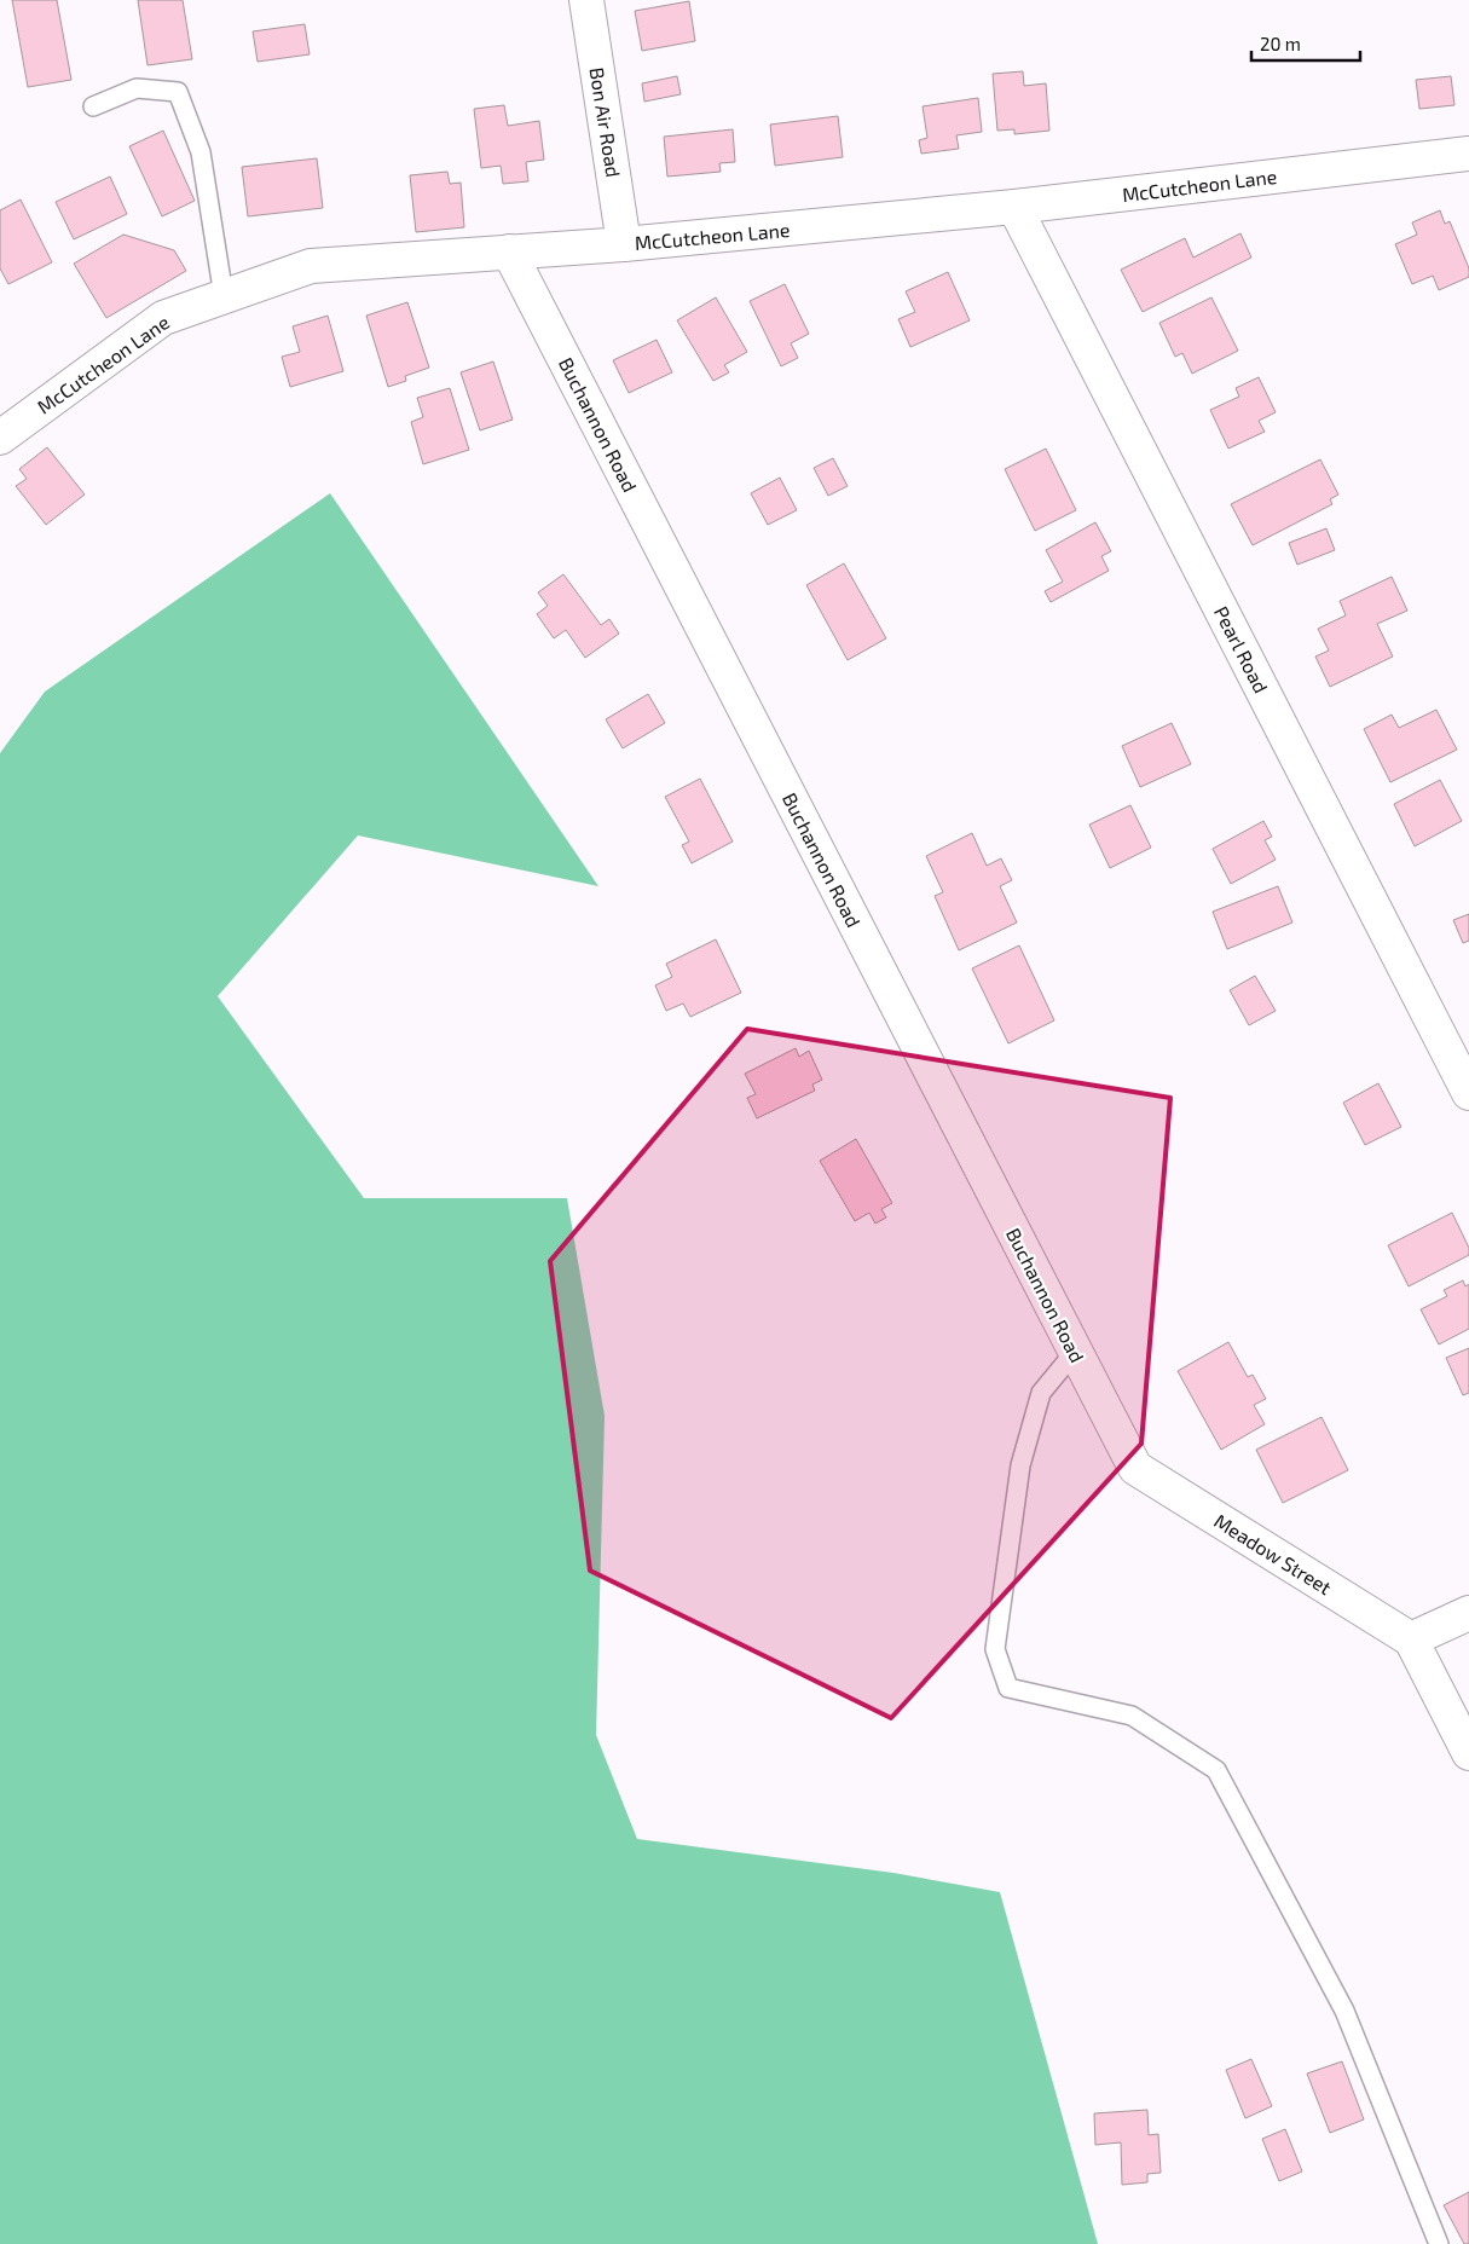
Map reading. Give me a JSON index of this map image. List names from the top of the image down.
{
  "streets": {
    "street": [
      "Bon Air Road",
      "McCutcheon Lane",
      "Buchannon Road",
      "Pearl Road",
      "Meadow Street"
    ]
  },
  "crossings": [
    ["Bon Air Road", "McCutcheon Lane"],
    ["McCutcheon Lane", "Buchannon Road"],
    ["McCutcheon Lane", "Pearl Road"],
    ["Buchannon Road", "Meadow Street"]
  ],
  "scale_bar": "20 m"
}
